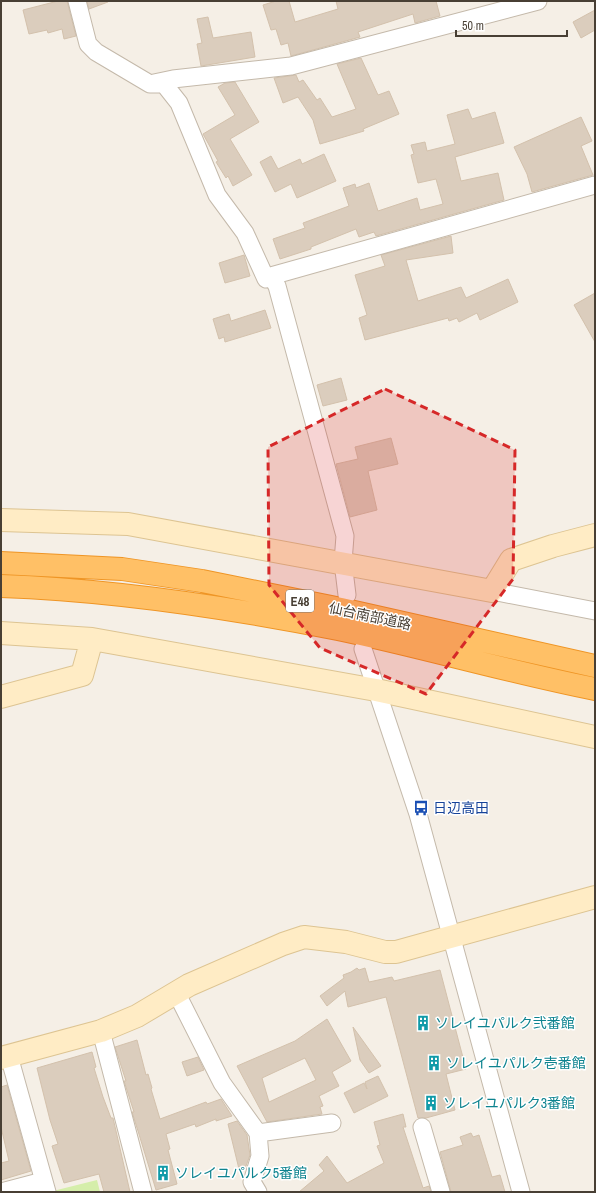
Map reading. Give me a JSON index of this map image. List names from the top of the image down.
{
  "streets": {
    "highway": ["E48", "仙台南部道路"]
  },
  "places": {
    "bus stop": ["日辺高田"],
    "building": [
      "ソレイユパルク弐番館",
      "ソレイユパルク壱番館",
      "ソレイユパルク3番館",
      "ソレイユパルク5番館"
    ]
  },
  "scale_bar": "50 m"
}
